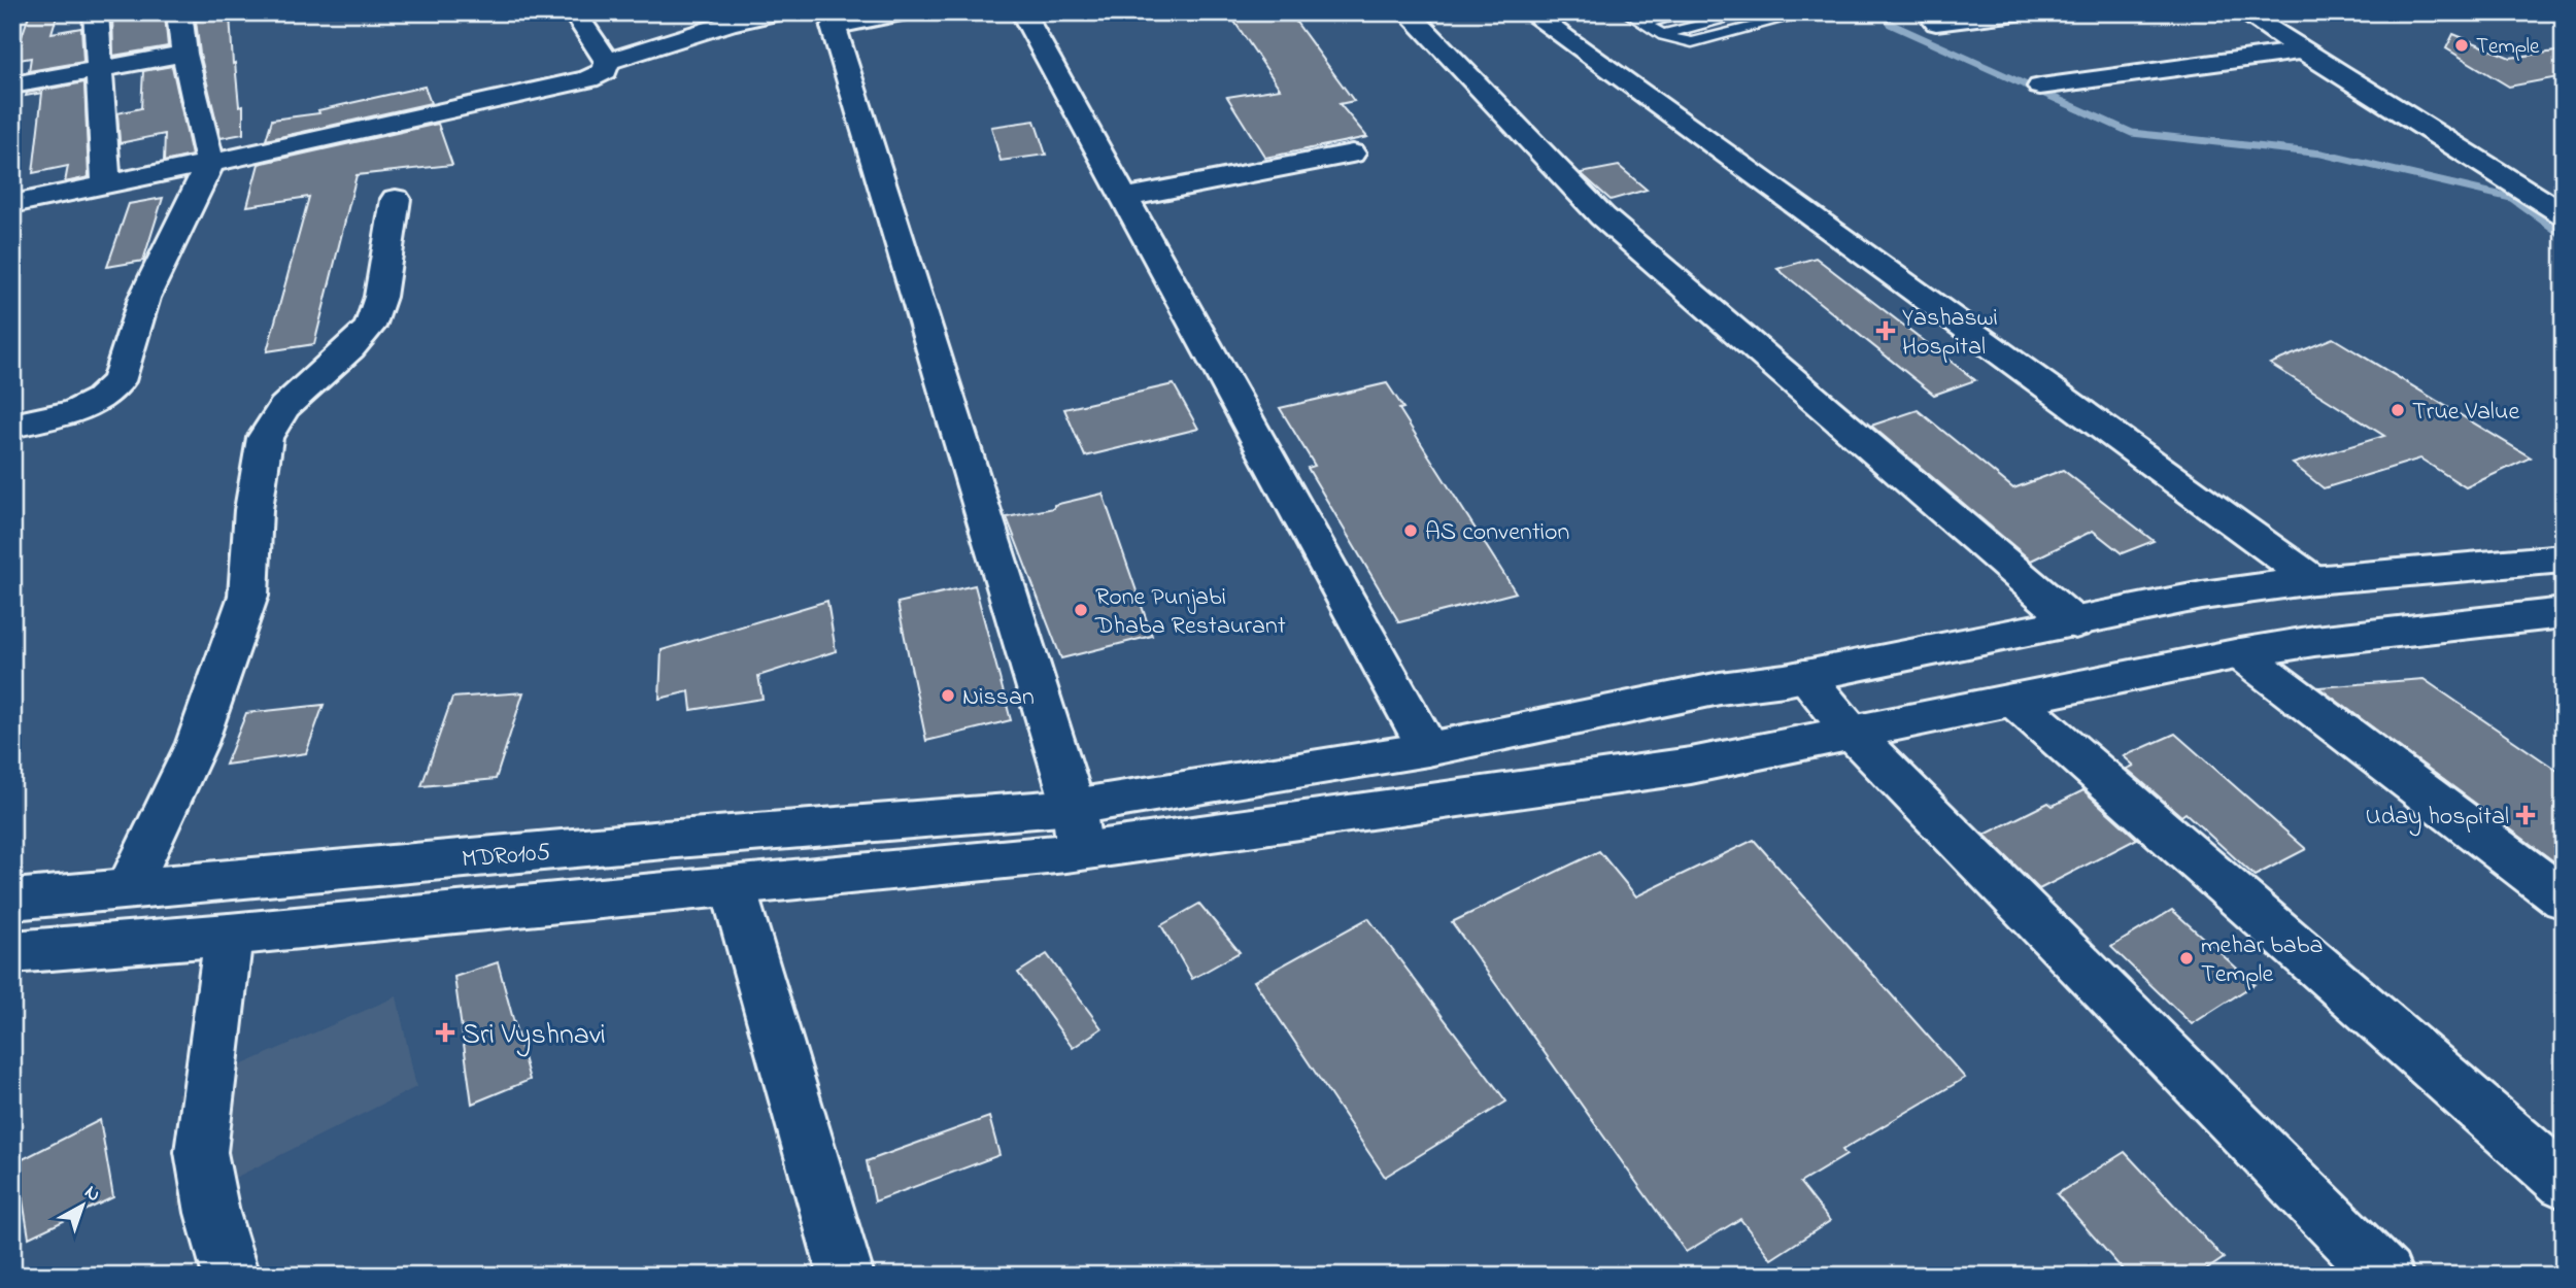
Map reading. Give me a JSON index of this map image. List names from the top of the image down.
{
  "streets": {
    "street": ["MDR0105"]
  },
  "places": {
    "other": [
      "Temple",
      "True Value",
      "AS convention",
      "Rone Punjabi Dhaba Restaurant",
      "Nissan",
      "mehar baba Temple"
    ],
    "health": ["Yashaswi Hospital", "Uday hospital", "Sri Vyshnavi"]
  },
  "north": "top right"
}
